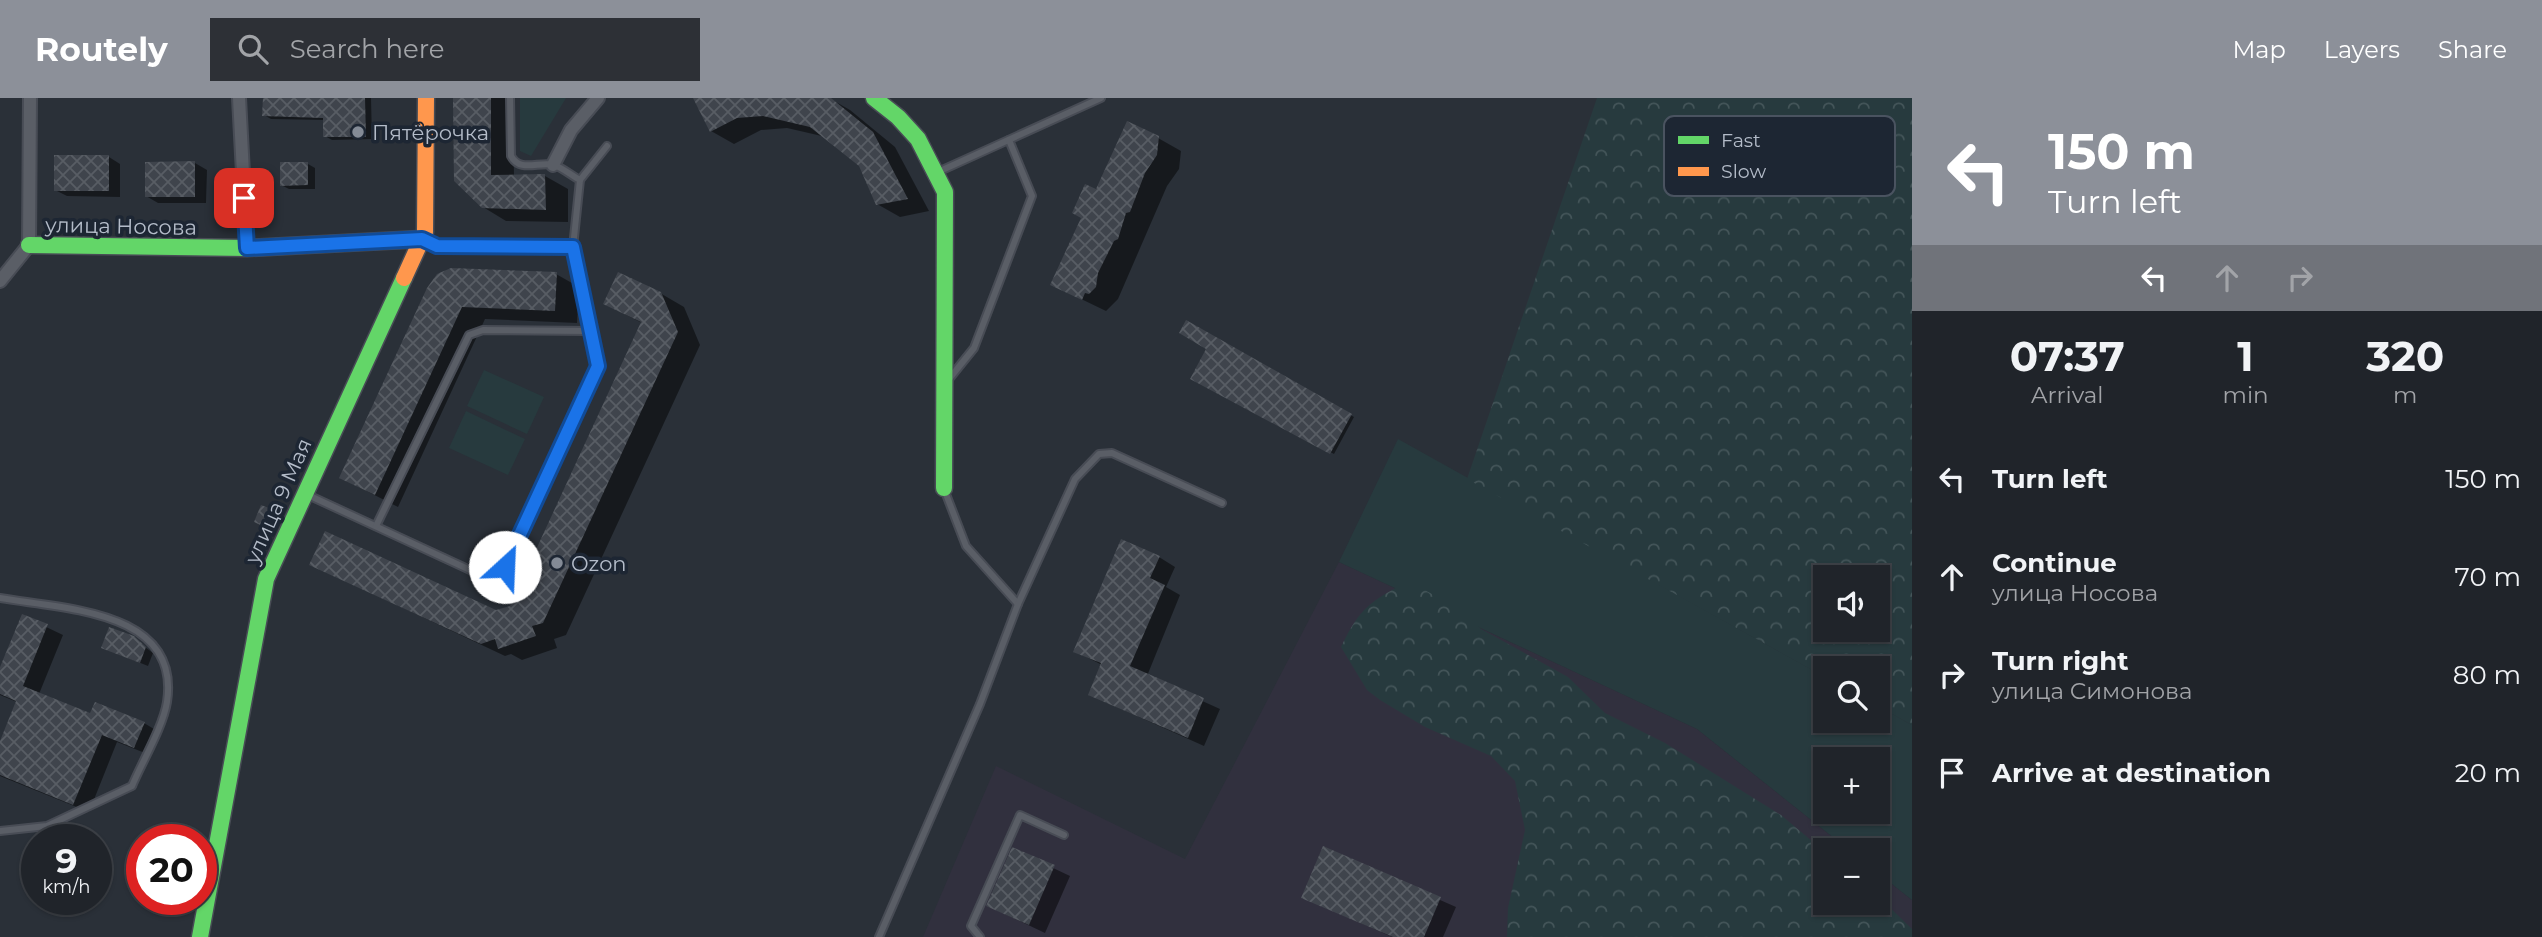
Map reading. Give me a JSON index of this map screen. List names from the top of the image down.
{
  "streets": {
    "street": ["улица Носова", "улица 9 Мая"]
  },
  "crossings": [
    ["улица Носова", "улица 9 Мая"]
  ],
  "places": ["Пятёрочка", "Ozon"],
  "legend": ["Fast", "Slow"],
  "page": {
    "header": "Routely",
    "search": "Search here",
    "nav": ["Map", "Layers", "Share"],
    "turn": ["150 m", "Turn left"],
    "eta": [
      "07:37",
      "Arrival",
      "1",
      "min",
      "320",
      "m"
    ],
    "list": [
      {
        "name": "Turn left",
        "value": "150 m"
      },
      {
        "name": "Continue",
        "note": "улица Носова",
        "value": "70 m"
      },
      {
        "name": "Turn right",
        "note": "улица Симонова",
        "value": "80 m"
      },
      {
        "name": "Arrive at destination",
        "value": "20 m"
      }
    ],
    "map_buttons": ["+", "−"],
    "speed": "9 km/h",
    "limit": "20"
  }
}
